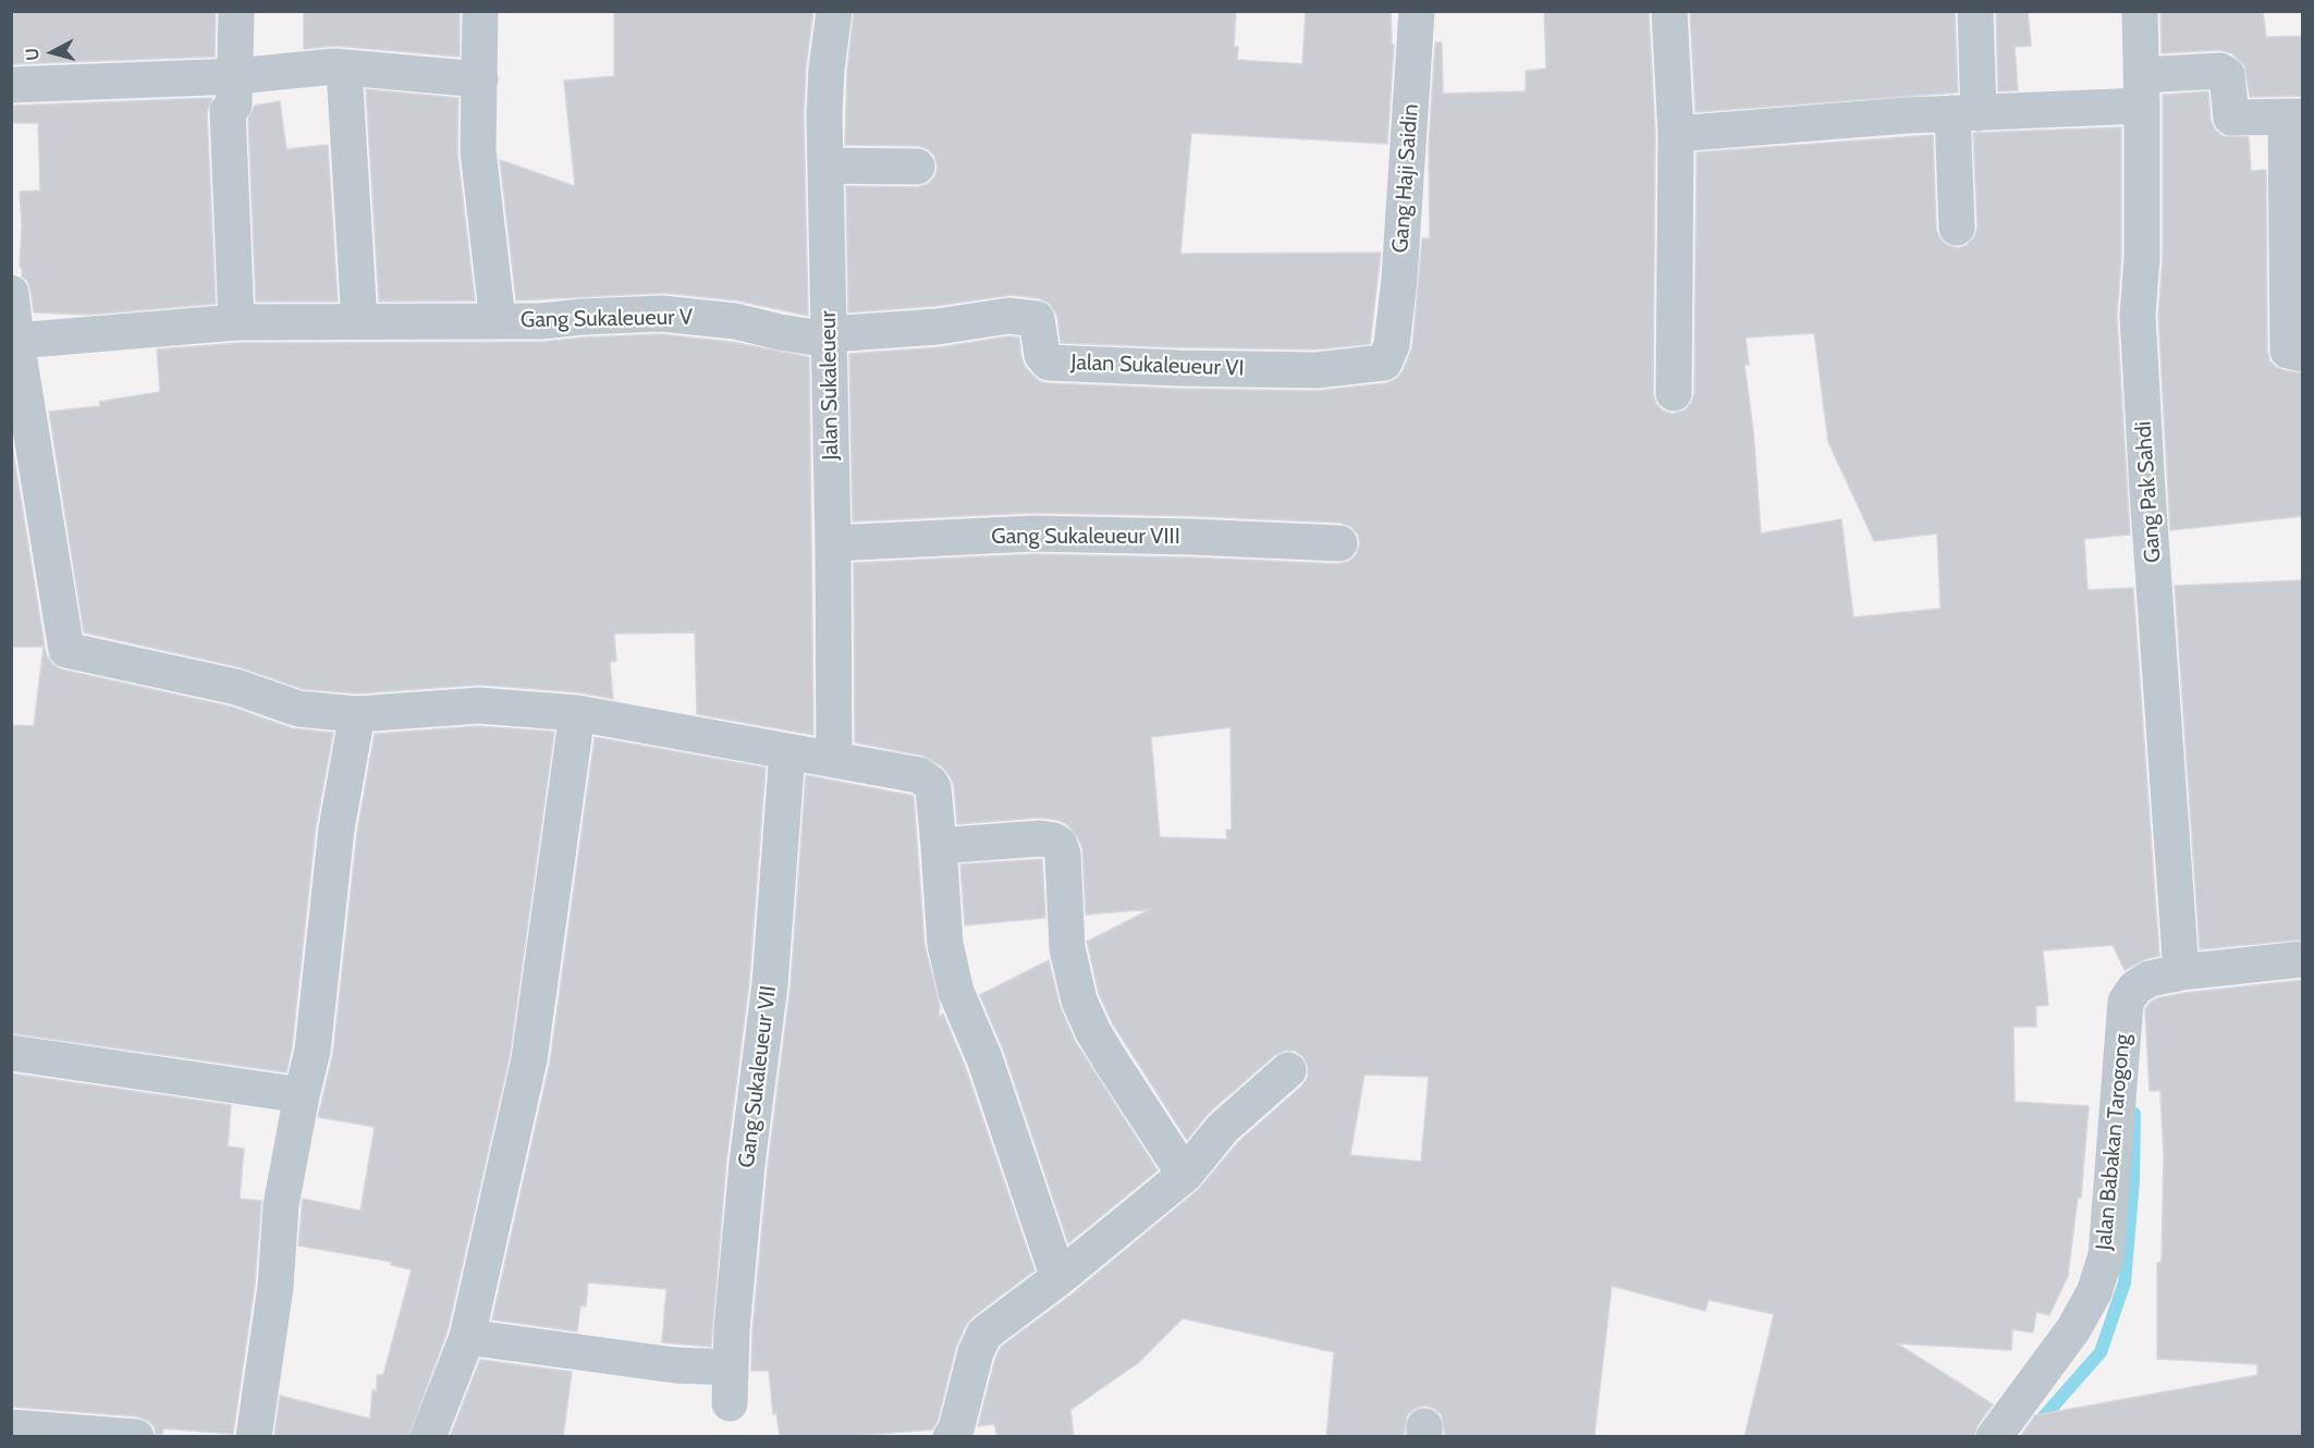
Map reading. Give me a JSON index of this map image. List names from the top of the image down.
{
  "streets": {
    "street": [
      "Gang Haji Saidin",
      "Gang Sukaleueur V",
      "Jalan Sukaleueur VI",
      "Jalan Sukaleueur",
      "Gang Pak Sahdi",
      "Gang Sukaleueur VIII",
      "Gang Sukaleueur VII",
      "Jalan Babakan Tarogong"
    ]
  },
  "crossings": [
    ["Gang Haji Saidin", "Jalan Sukaleueur VI"],
    ["Gang Sukaleueur V", "Jalan Sukaleueur VI"],
    ["Gang Sukaleueur V", "Jalan Sukaleueur"],
    ["Jalan Sukaleueur VI", "Jalan Sukaleueur"],
    ["Jalan Sukaleueur", "Gang Sukaleueur VIII"],
    ["Gang Pak Sahdi", "Jalan Babakan Tarogong"]
  ],
  "north": "left"
}
